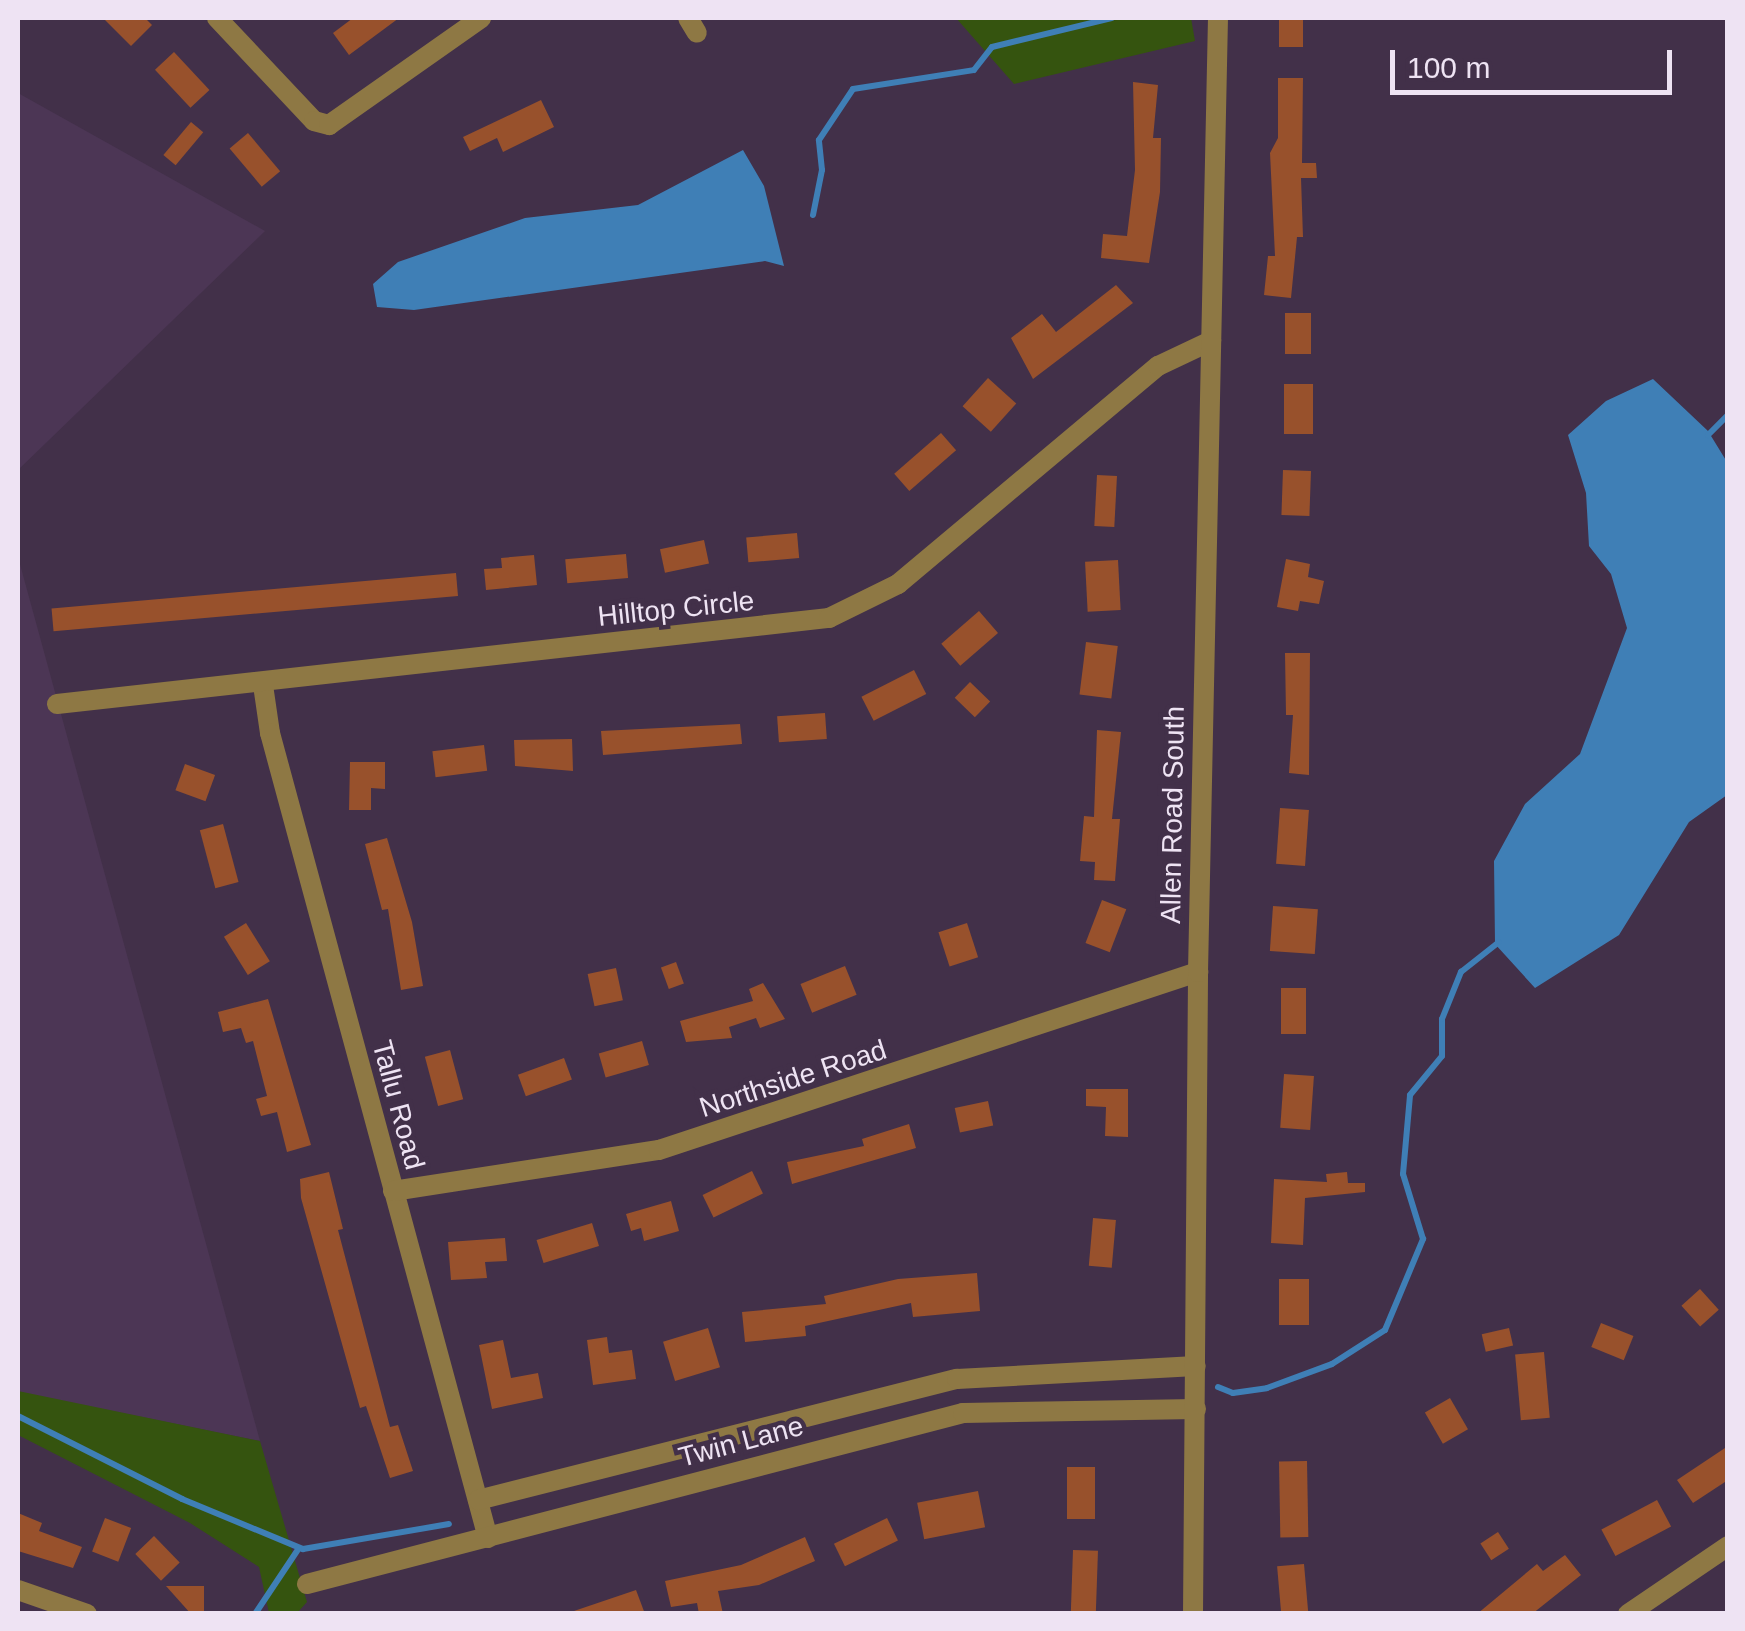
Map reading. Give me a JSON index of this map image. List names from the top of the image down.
{
  "streets": {
    "street": [
      "Hilltop Circle",
      "Allen Road South",
      "Northside Road",
      "Tallu Road",
      "Twin Lane"
    ]
  },
  "crossings": [
    ["Hilltop Circle", "Allen Road South"],
    ["Hilltop Circle", "Tallu Road"],
    ["Allen Road South", "Northside Road"],
    ["Allen Road South", "Twin Lane"],
    ["Northside Road", "Tallu Road"],
    ["Tallu Road", "Twin Lane"]
  ],
  "scale_bar": "100 m"
}
